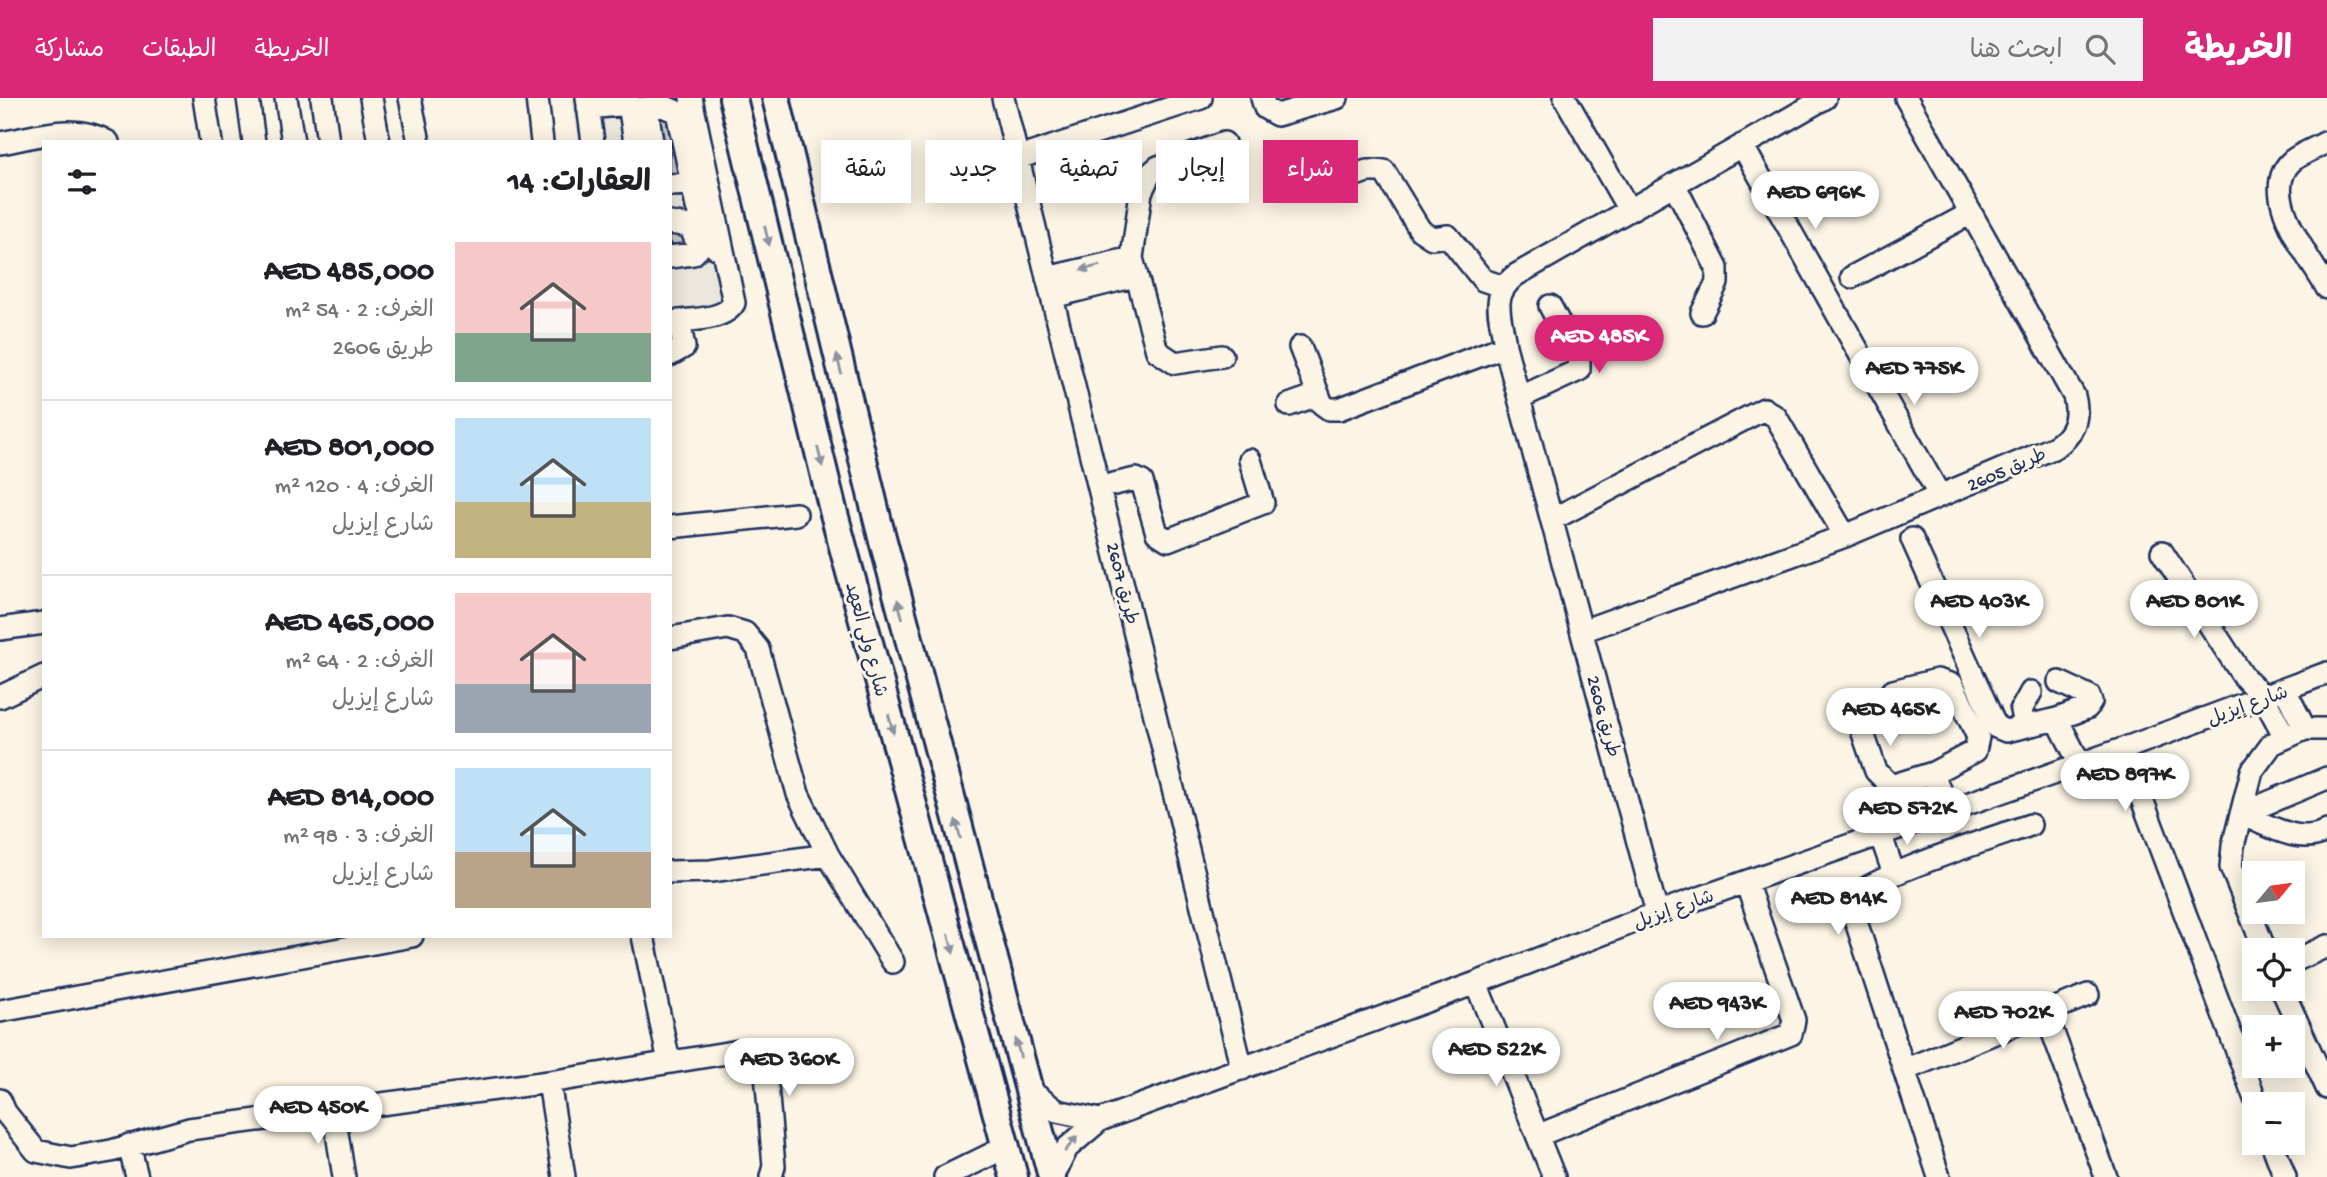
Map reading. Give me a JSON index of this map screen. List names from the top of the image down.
{
  "streets": {
    "main road": ["شارع ولي العهد"],
    "street": [
      "طريق 2605",
      "طريق 2607",
      "شارع إيزيل",
      "طريق 2606"
    ]
  },
  "crossings": [
    ["طريق 2605", "طريق 2606"],
    ["طريق 2607", "شارع إيزيل"],
    ["شارع ولي العهد", "شارع إيزيل"],
    ["شارع إيزيل", "طريق 2606"]
  ],
  "north": "top right",
  "page": {
    "header": "الخريطة",
    "search": "ابحث هنا",
    "nav": ["الخريطة", "الطبقات", "مشاركة"],
    "chip": [
      "شراء",
      "إيجار",
      "تصفية",
      "جديد",
      "شقة"
    ],
    "heading": "العقارات: 14",
    "price": [
      "AED 696K",
      "AED 485K",
      "AED 775K",
      "AED 403K",
      "AED 801K",
      "AED 465K",
      "AED 897K",
      "AED 572K",
      "AED 814K",
      "AED 943K",
      "AED 702K",
      "AED 522K",
      "AED 360K",
      "AED 450K"
    ],
    "list": [
      {
        "name": "AED 485,000",
        "note": "الغرف: 2 · 54 m² · طريق 2606"
      },
      {
        "name": "AED 801,000",
        "note": "الغرف: 4 · 120 m² · شارع إيزيل"
      },
      {
        "name": "AED 465,000",
        "note": "الغرف: 2 · 64 m² · شارع إيزيل"
      },
      {
        "name": "AED 814,000",
        "note": "الغرف: 3 · 98 m² · شارع إيزيل"
      }
    ],
    "map_buttons": ["+", "−"]
  }
}
